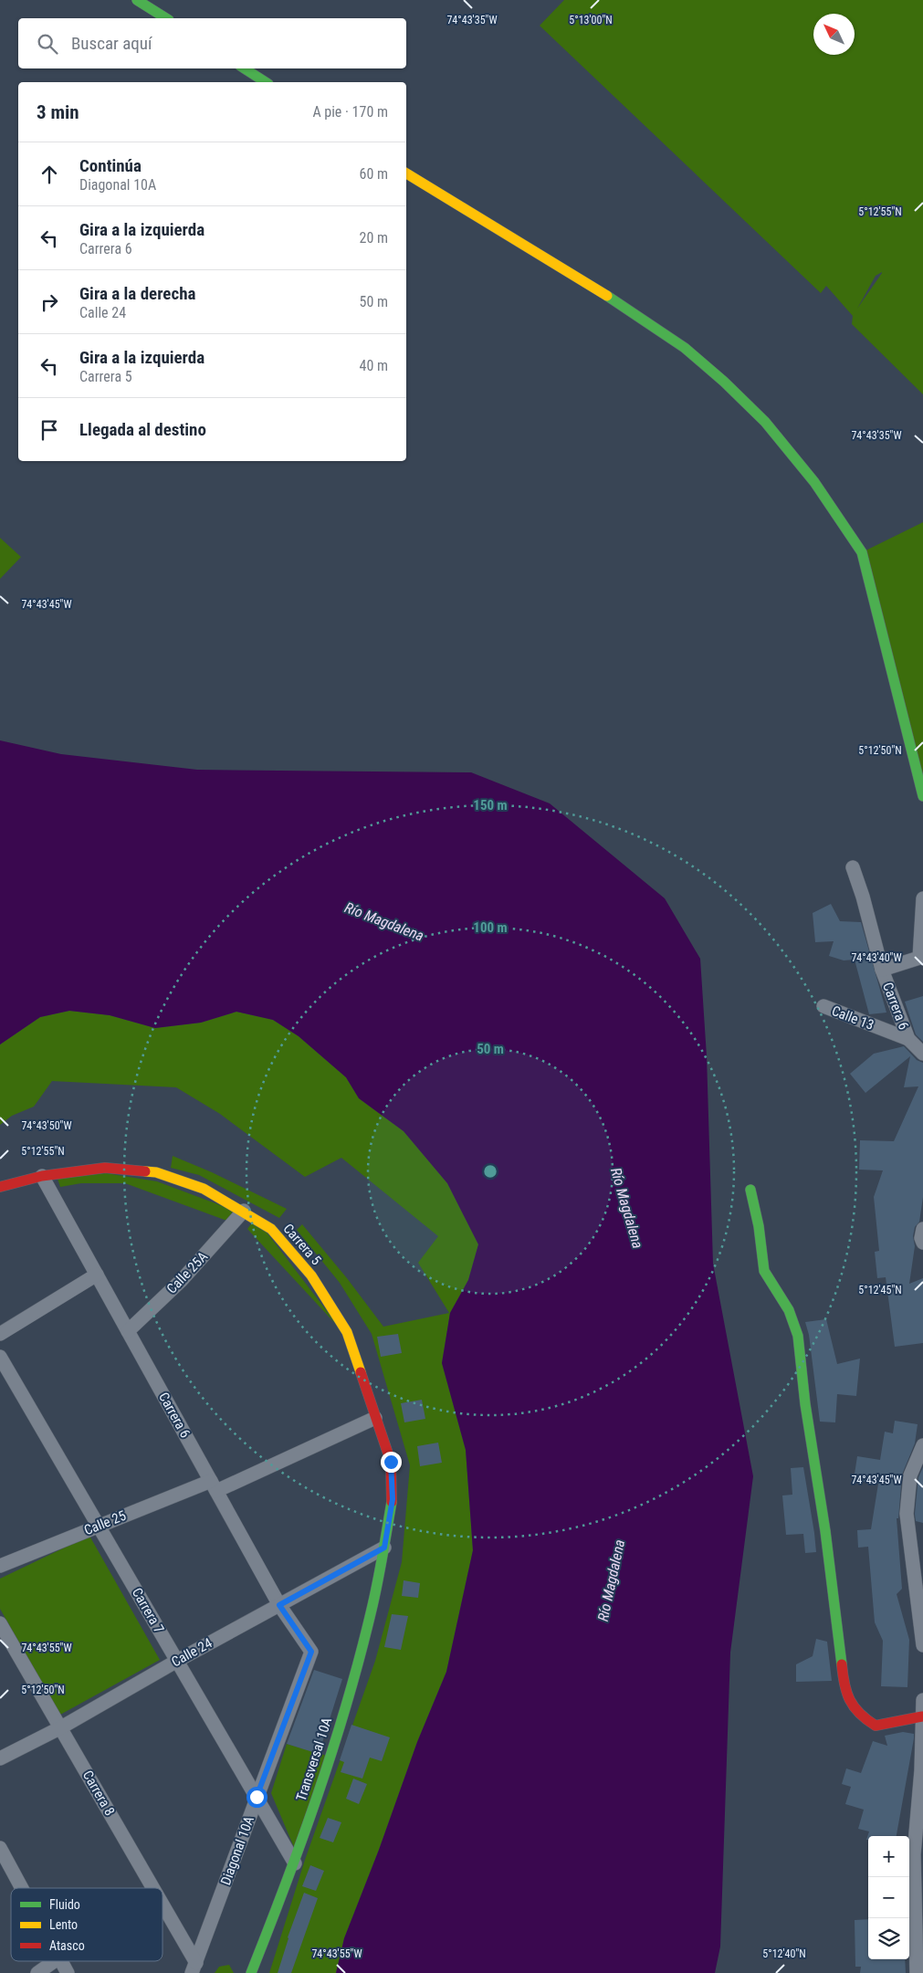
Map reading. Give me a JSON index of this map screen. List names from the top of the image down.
{
  "streets": {
    "street": [
      "Carrera 6",
      "Calle 13",
      "Carrera 5",
      "Calle 25A",
      "Calle 25",
      "Carrera 7",
      "Calle 24",
      "Transversal 10A",
      "Carrera 8",
      "Diagonal 10A"
    ]
  },
  "crossings": [
    ["Carrera 6", "Calle 13"],
    ["Carrera 6", "Carrera 5"],
    ["Carrera 6", "Calle 25A"],
    ["Carrera 6", "Calle 25"],
    ["Carrera 6", "Calle 24"],
    ["Carrera 6", "Diagonal 10A"],
    ["Carrera 5", "Calle 25A"],
    ["Carrera 5", "Calle 25"],
    ["Carrera 5", "Calle 24"],
    ["Carrera 5", "Transversal 10A"],
    ["Calle 25", "Carrera 7"],
    ["Carrera 7", "Calle 24"],
    ["Carrera 7", "Transversal 10A"],
    ["Carrera 7", "Diagonal 10A"],
    ["Calle 24", "Transversal 10A"],
    ["Calle 24", "Carrera 8"],
    ["Carrera 8", "Diagonal 10A"]
  ],
  "water": ["Río Magdalena"],
  "legend": ["Fluido", "Lento", "Atasco"],
  "north": "top left",
  "page": {
    "search": "Buscar aquí",
    "heading": ["3 min", "A pie · 170 m"],
    "list": [
      ["Continúa", "Diagonal 10A", "60 m"],
      ["Gira a la izquierda", "Carrera 6", "20 m"],
      ["Gira a la derecha", "Calle 24", "50 m"],
      ["Gira a la izquierda", "Carrera 5", "40 m"],
      "Llegada al destino"
    ],
    "map_buttons": ["+", "−"]
  },
  "coordinates": [
    "74°43'35\"W",
    "5°13'00\"N",
    "5°12'55\"N",
    "74°43'45\"W",
    "5°12'50\"N",
    "74°43'40\"W",
    "74°43'50\"W",
    "5°12'45\"N",
    "74°43'55\"W",
    "5°12'40\"N"
  ],
  "rings": ["150 m", "100 m", "50 m"]
}
